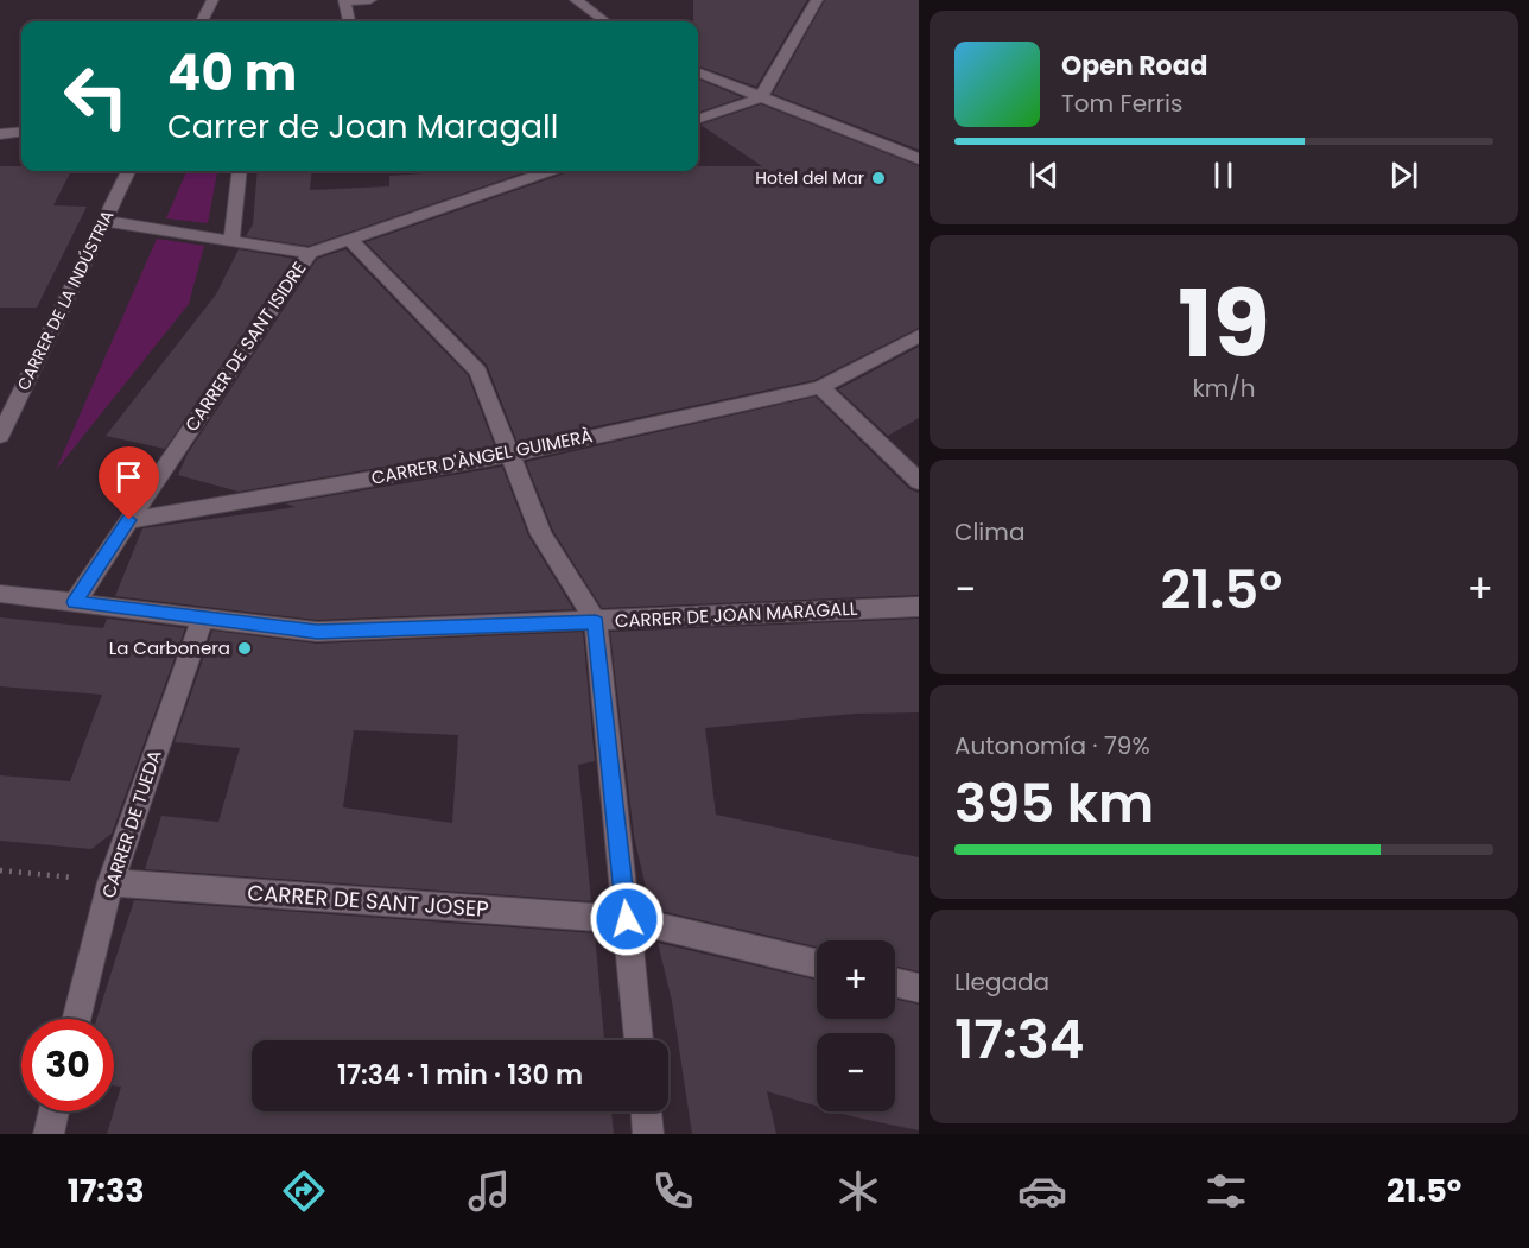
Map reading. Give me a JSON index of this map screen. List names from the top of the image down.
{
  "streets": {
    "street": [
      "CARRER DE LA INDÚSTRIA",
      "CARRER DE SANT ISIDRE",
      "CARRER D'ÀNGEL GUIMERÀ",
      "CARRER DE JOAN MARAGALL",
      "CARRER DE TUEDA",
      "CARRER DE SANT JOSEP"
    ]
  },
  "crossings": [
    ["CARRER DE SANT ISIDRE", "CARRER D'ÀNGEL GUIMERÀ"],
    ["CARRER DE JOAN MARAGALL", "CARRER DE TUEDA"],
    ["CARRER DE TUEDA", "CARRER DE SANT JOSEP"]
  ],
  "places": ["Hotel del Mar", "La Carbonera"],
  "page": {
    "turn": ["40 m", "Carrer de Joan Maragall"],
    "song": ["Open Road", "Tom Ferris"],
    "tile": [
      ["19", "km/h"],
      "Clima",
      ["Autonomía · 79%", "395 km"],
      ["Llegada", "17:34"]
    ],
    "heat": ["−", "21.5°", "+"],
    "map_buttons": ["+", "−"],
    "limit": "30",
    "trip": "17:34 · 1 min · 130 m",
    "tabs": ["17:33", "21.5°"]
  }
}
